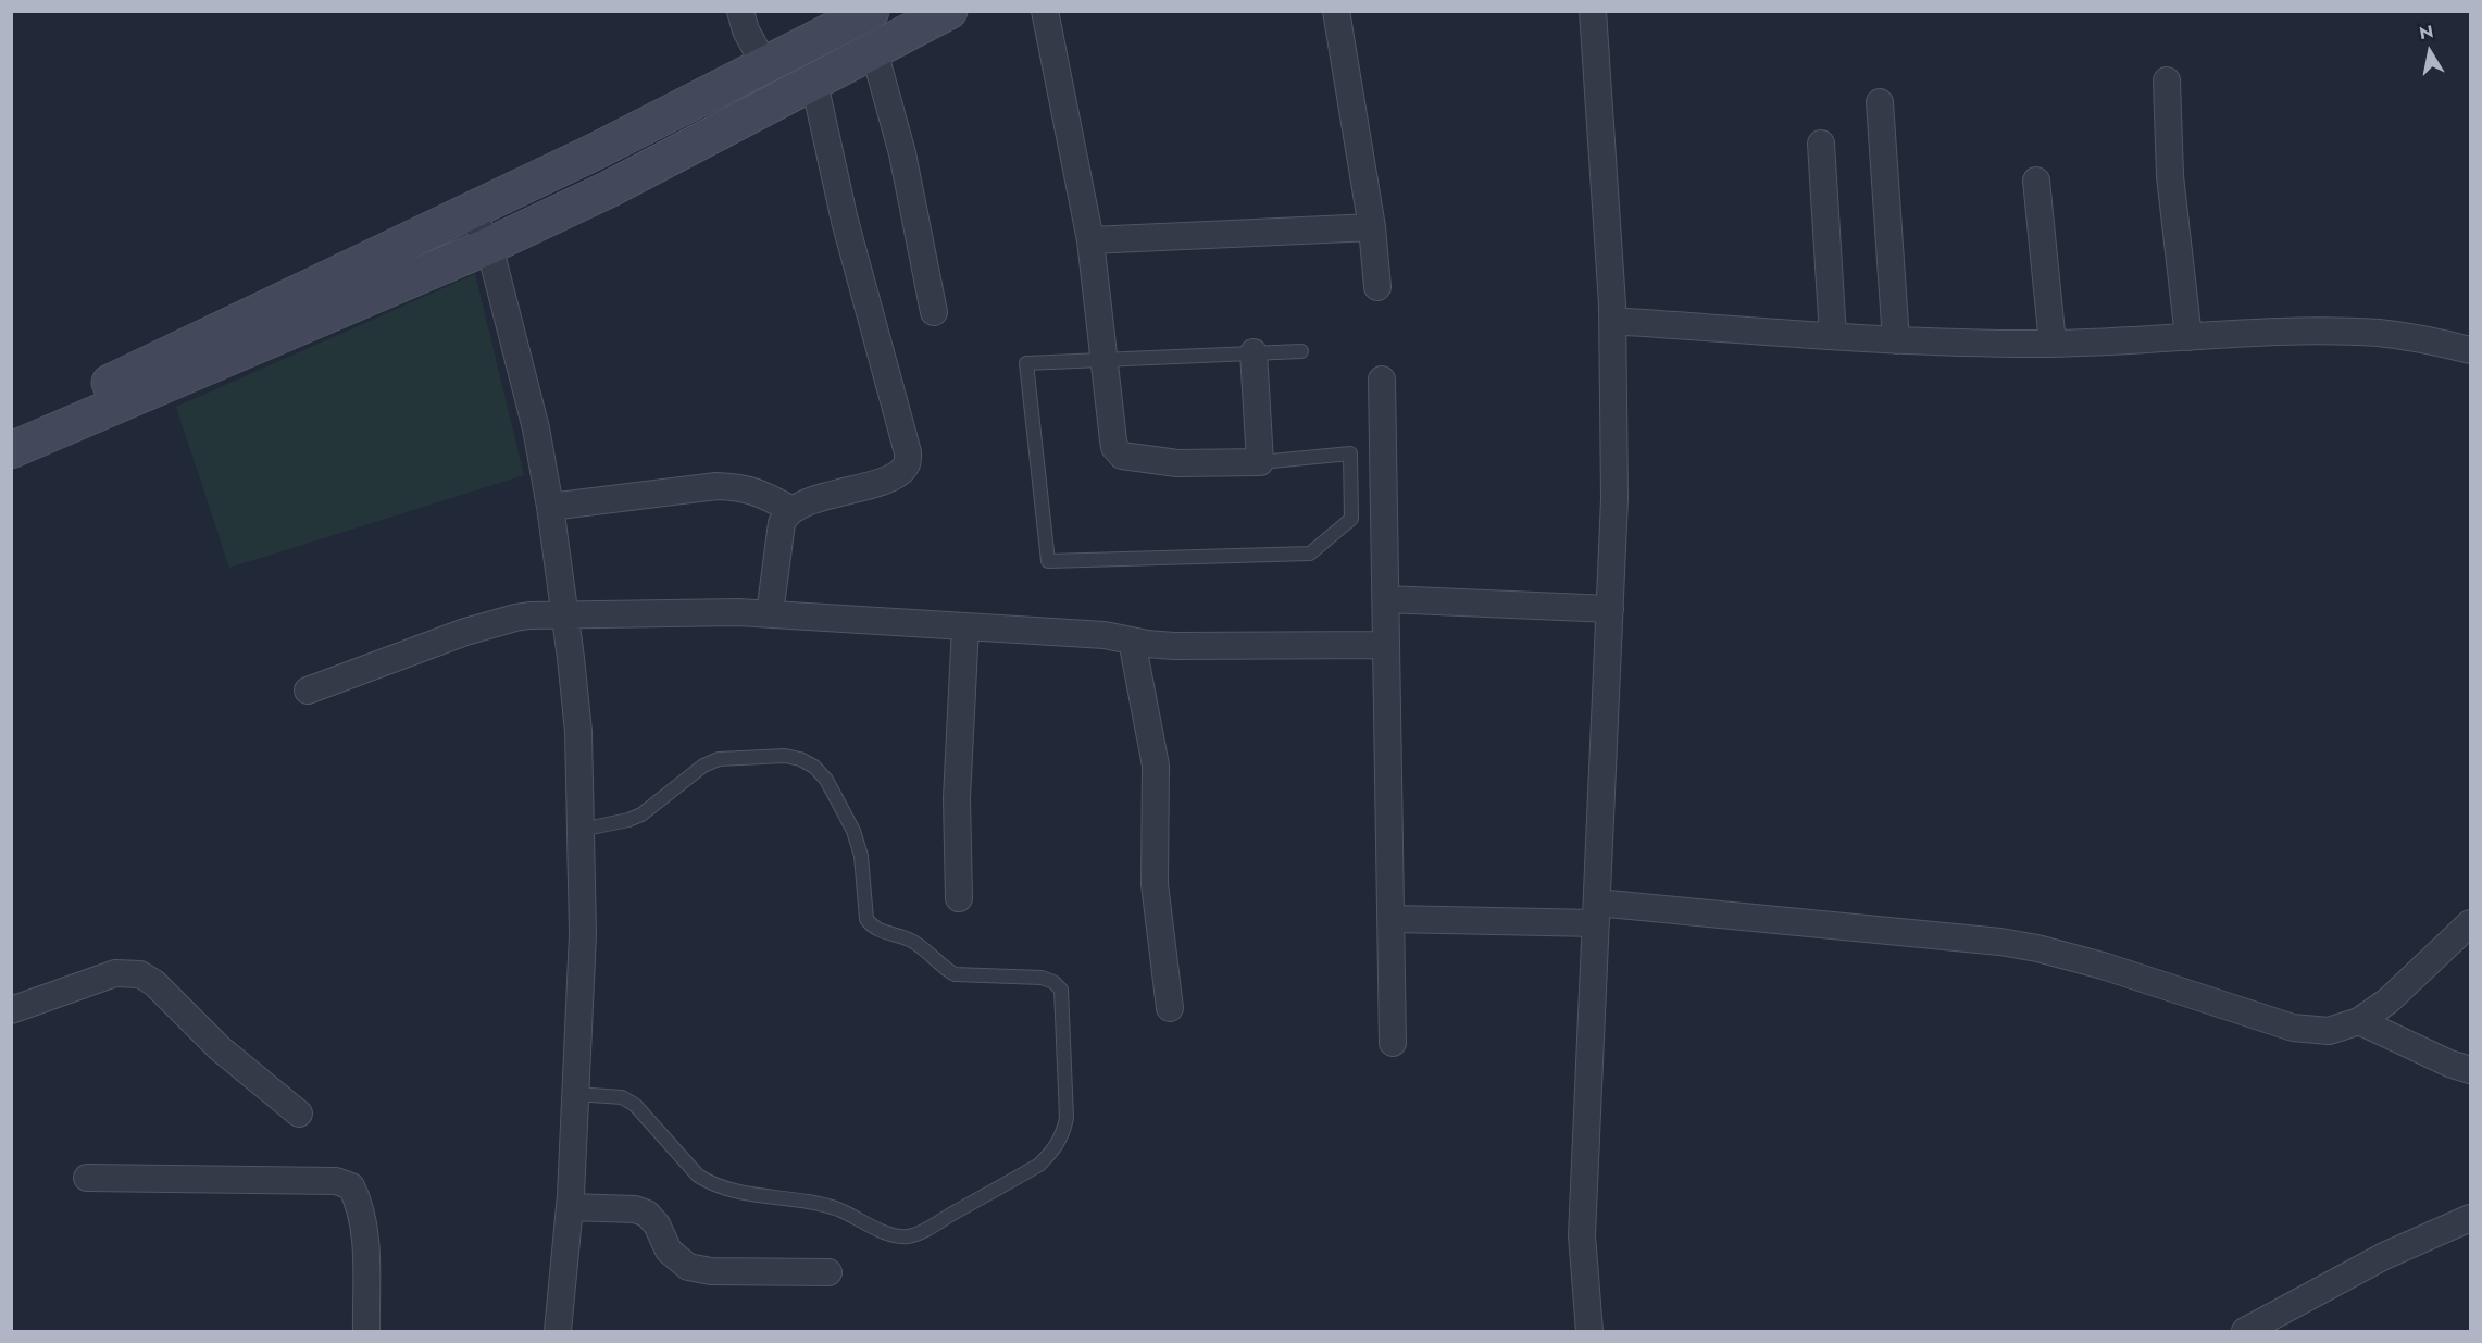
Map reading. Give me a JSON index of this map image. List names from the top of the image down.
{
  "north": "top"
}
